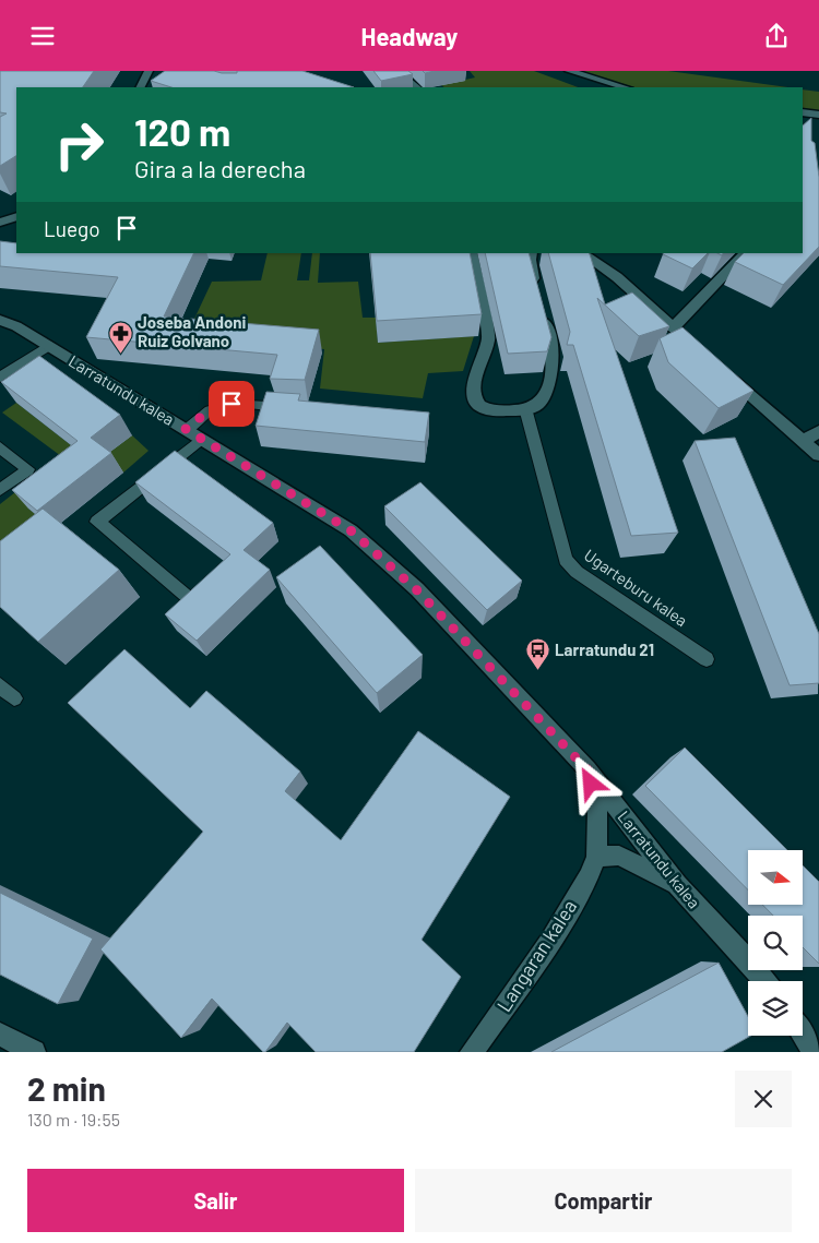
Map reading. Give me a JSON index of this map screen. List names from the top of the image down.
{
  "streets": {
    "street": ["Larratundu kalea", "Langaran kalea"],
    "lane": ["Ugarteburu kalea"]
  },
  "crossings": [
    ["Larratundu kalea", "Langaran kalea"]
  ],
  "places": {
    "pharmacy": ["Joseba Andoni Ruiz Golvano"],
    "bus stop": ["Larratundu 21"]
  },
  "north": "right",
  "page": {
    "header": "Headway",
    "turn": ["120 m", "Gira a la derecha"],
    "then": "Luego",
    "heading": ["2 min", "130 m · 19:55"],
    "buttons": ["Salir", "Compartir"]
  }
}
